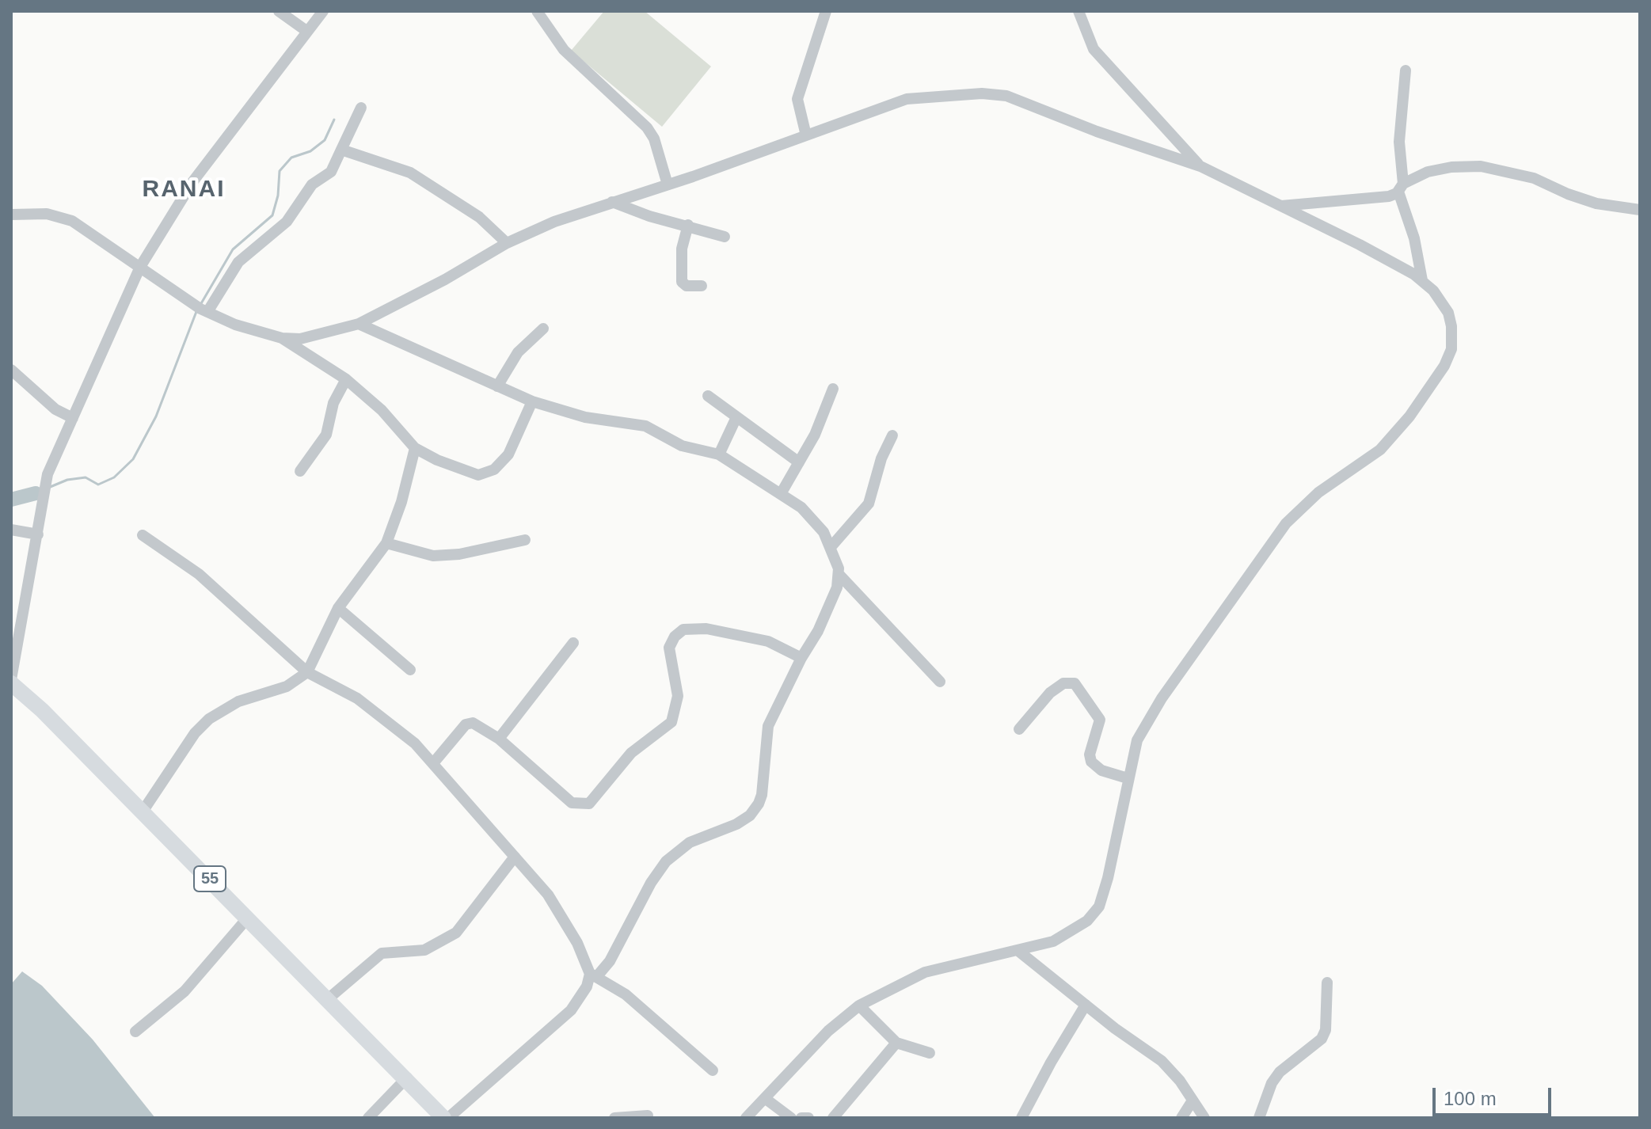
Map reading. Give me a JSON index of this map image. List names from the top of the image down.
{
  "streets": {
    "highway": ["55"]
  },
  "districts": ["RANAI"],
  "scale_bar": "100 m"
}
